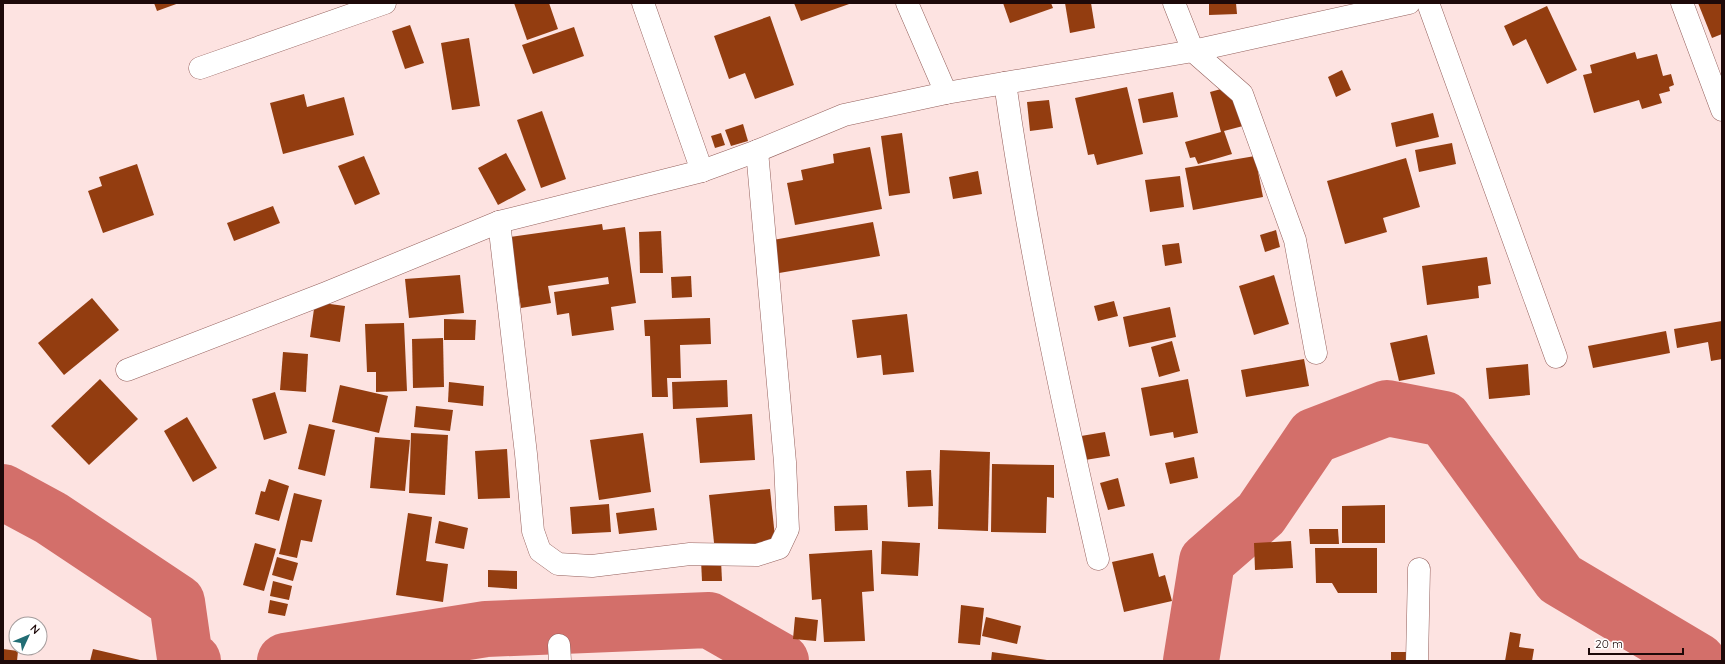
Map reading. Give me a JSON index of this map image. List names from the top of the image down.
{
  "scale_bar": "20 m",
  "north": "top right"
}
